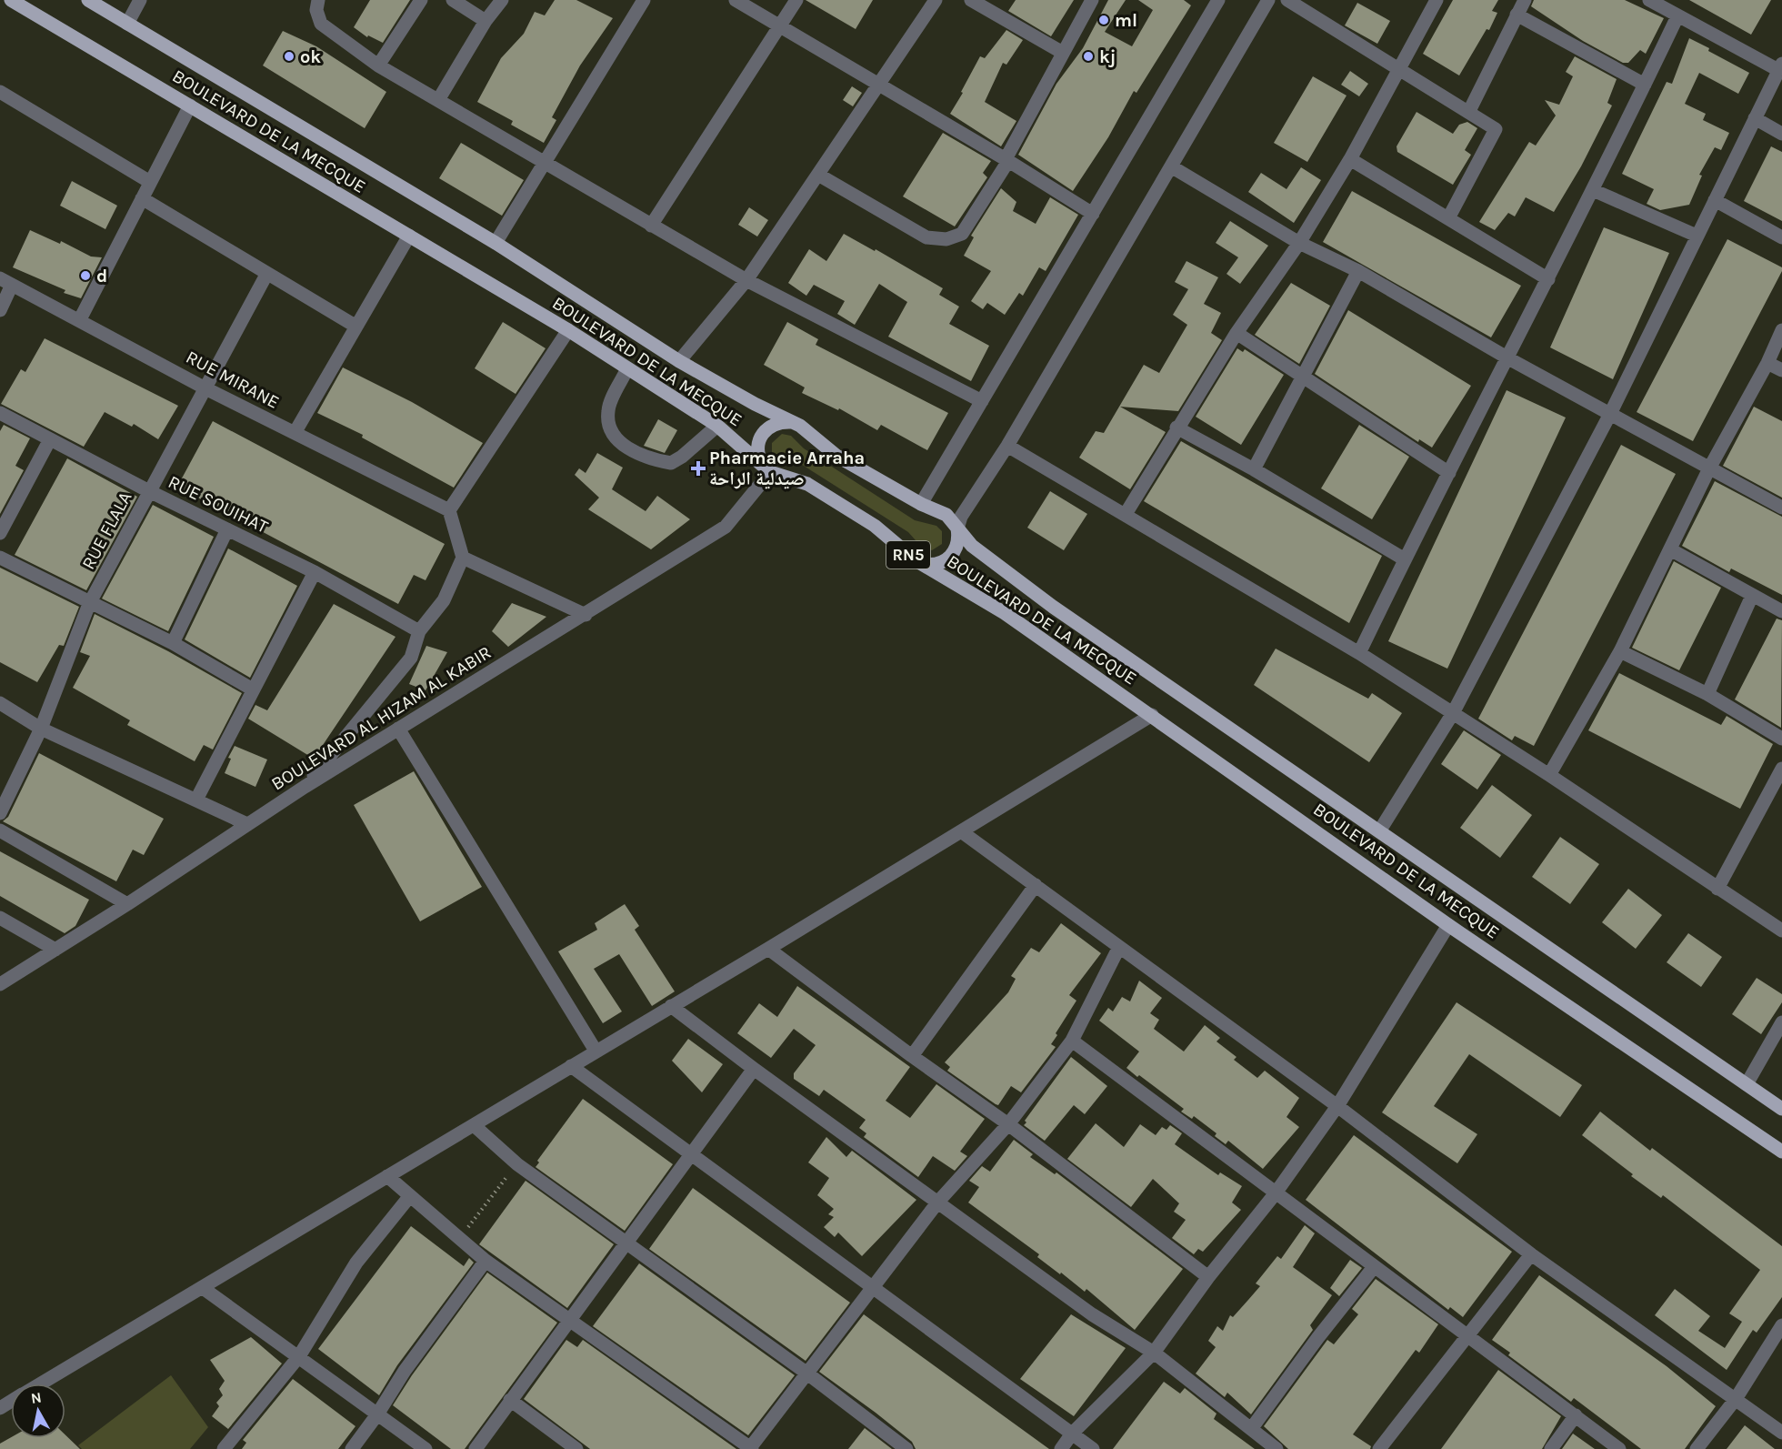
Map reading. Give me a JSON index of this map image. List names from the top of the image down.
{
  "streets": {
    "main road": ["BOULEVARD DE LA MECQUE", "RN5"],
    "street": [
      "RUE MIRANE",
      "RUE SOUIHAT",
      "RUE FLALA",
      "BOULEVARD AL HIZAM AL KABIR"
    ]
  },
  "crossings": [
    ["BOULEVARD DE LA MECQUE", "BOULEVARD AL HIZAM AL KABIR"],
    ["RUE MIRANE", "RUE FLALA"],
    ["RUE SOUIHAT", "RUE FLALA"]
  ],
  "places": {
    "other": [
      "ml",
      "ok",
      "kj",
      "d"
    ],
    "health": ["Pharmacie Arraha صيدلية الراحة"]
  },
  "north": "top"
}
